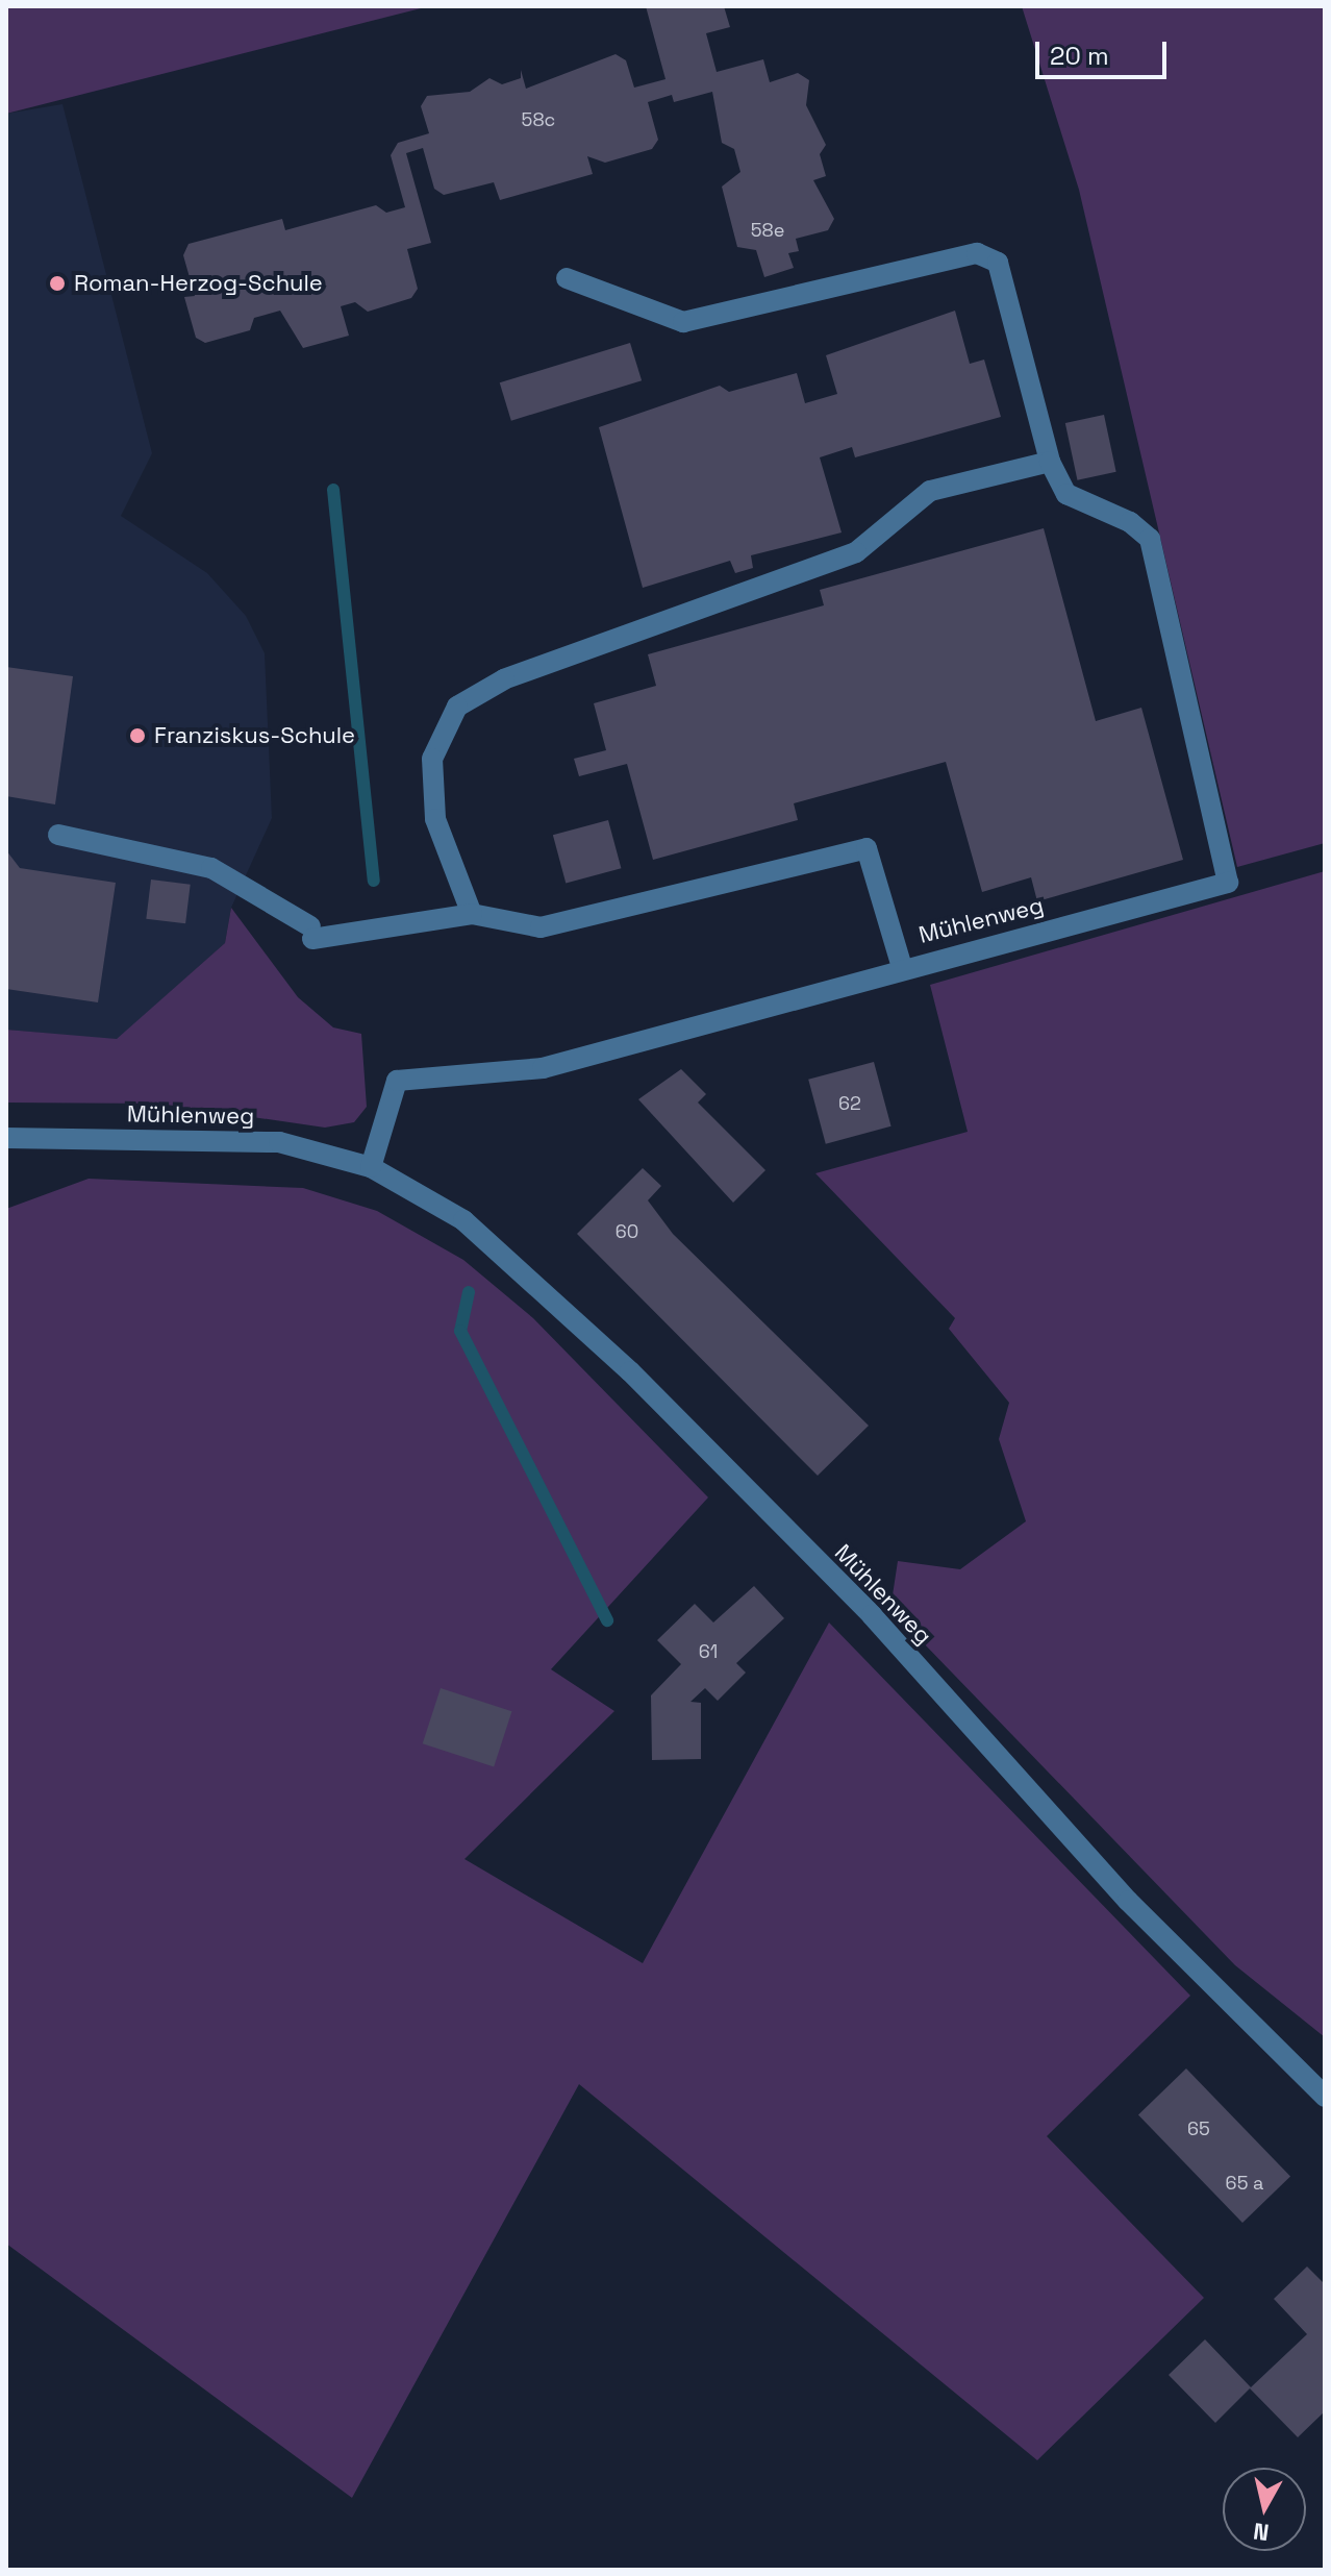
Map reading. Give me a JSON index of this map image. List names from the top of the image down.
{
  "streets": {
    "street": ["Mühlenweg"]
  },
  "places": ["Roman-Herzog-Schule", "Franziskus-Schule"],
  "house_numbers": [
    "58c",
    "58e",
    "62",
    "60",
    "61",
    "65",
    "65 a"
  ],
  "scale_bar": "20 m",
  "north": "bottom"
}
